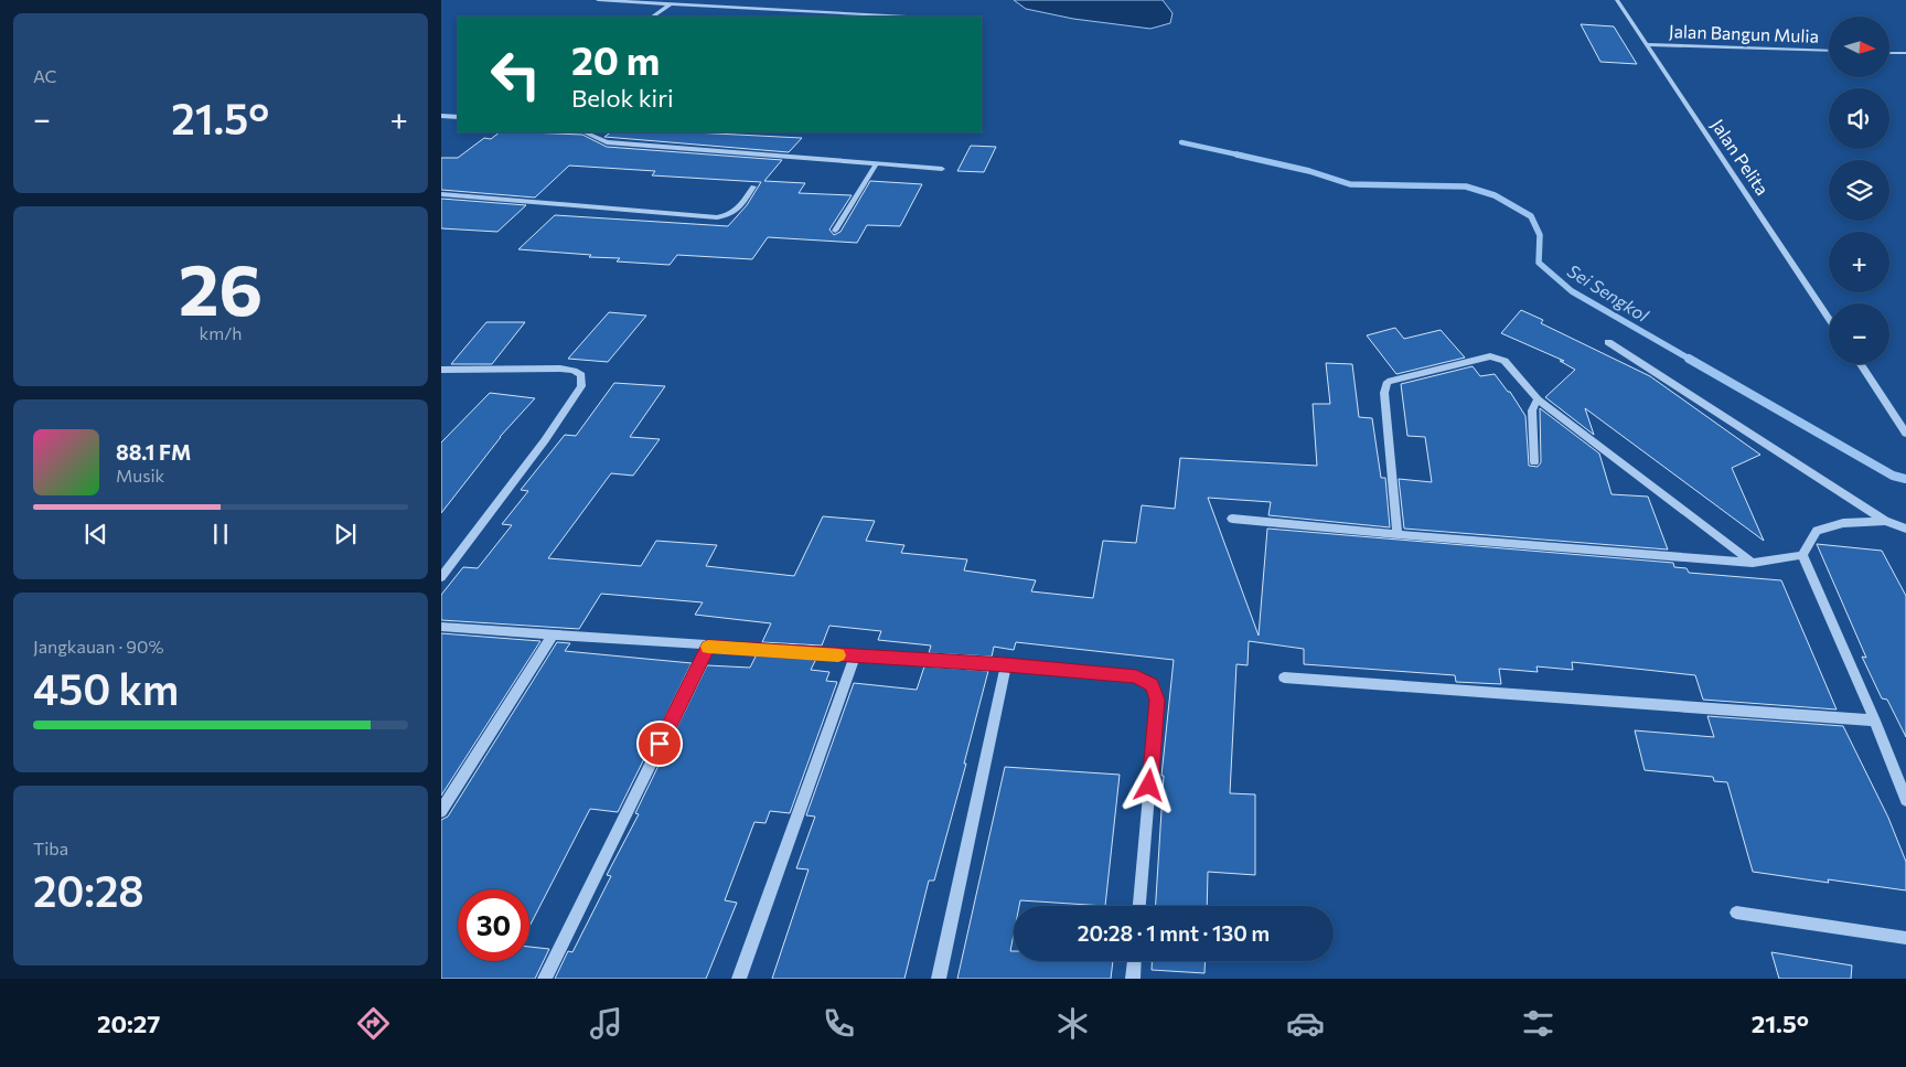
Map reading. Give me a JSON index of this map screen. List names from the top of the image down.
{
  "streets": {
    "street": ["Jalan Bangun Mulia", "Jalan Pelita"]
  },
  "crossings": [
    ["Jalan Bangun Mulia", "Jalan Pelita"]
  ],
  "water": ["Sei Sengkol"],
  "north": "right",
  "page": {
    "tile": [
      "AC",
      ["26", "km/h"],
      ["Jangkauan · 90%", "450 km"],
      ["Tiba", "20:28"]
    ],
    "map_buttons": ["+", "−"],
    "turn": ["20 m", "Belok kiri"],
    "heat": ["−", "21.5°", "+"],
    "song": ["88.1 FM", "Musik"],
    "limit": "30",
    "trip": "20:28 · 1 mnt · 130 m",
    "tabs": ["20:27", "21.5°"]
  }
}
